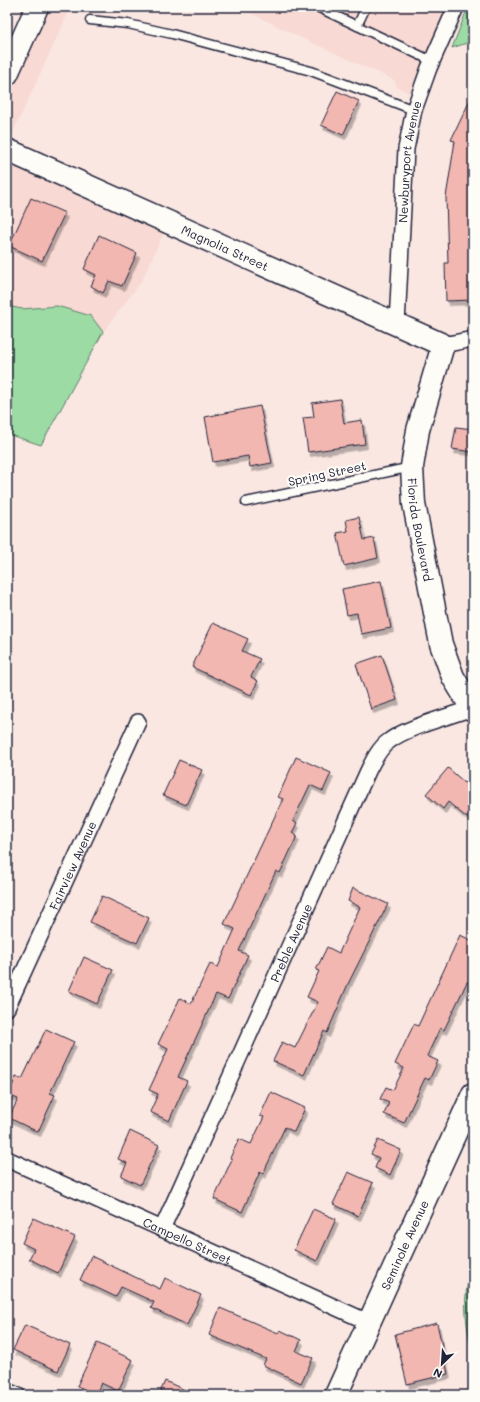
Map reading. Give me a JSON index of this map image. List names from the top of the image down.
{
  "streets": {
    "street": [
      "Newburyport Avenue",
      "Magnolia Street",
      "Florida Boulevard",
      "Fairview Avenue",
      "Preble Avenue",
      "Campello Street",
      "Seminole Avenue"
    ],
    "lane": ["Spring Street"]
  },
  "crossings": [
    ["Newburyport Avenue", "Magnolia Street"],
    ["Magnolia Street", "Florida Boulevard"],
    ["Spring Street", "Florida Boulevard"],
    ["Florida Boulevard", "Preble Avenue"],
    ["Preble Avenue", "Campello Street"],
    ["Campello Street", "Seminole Avenue"]
  ],
  "north": "bottom left"
}
